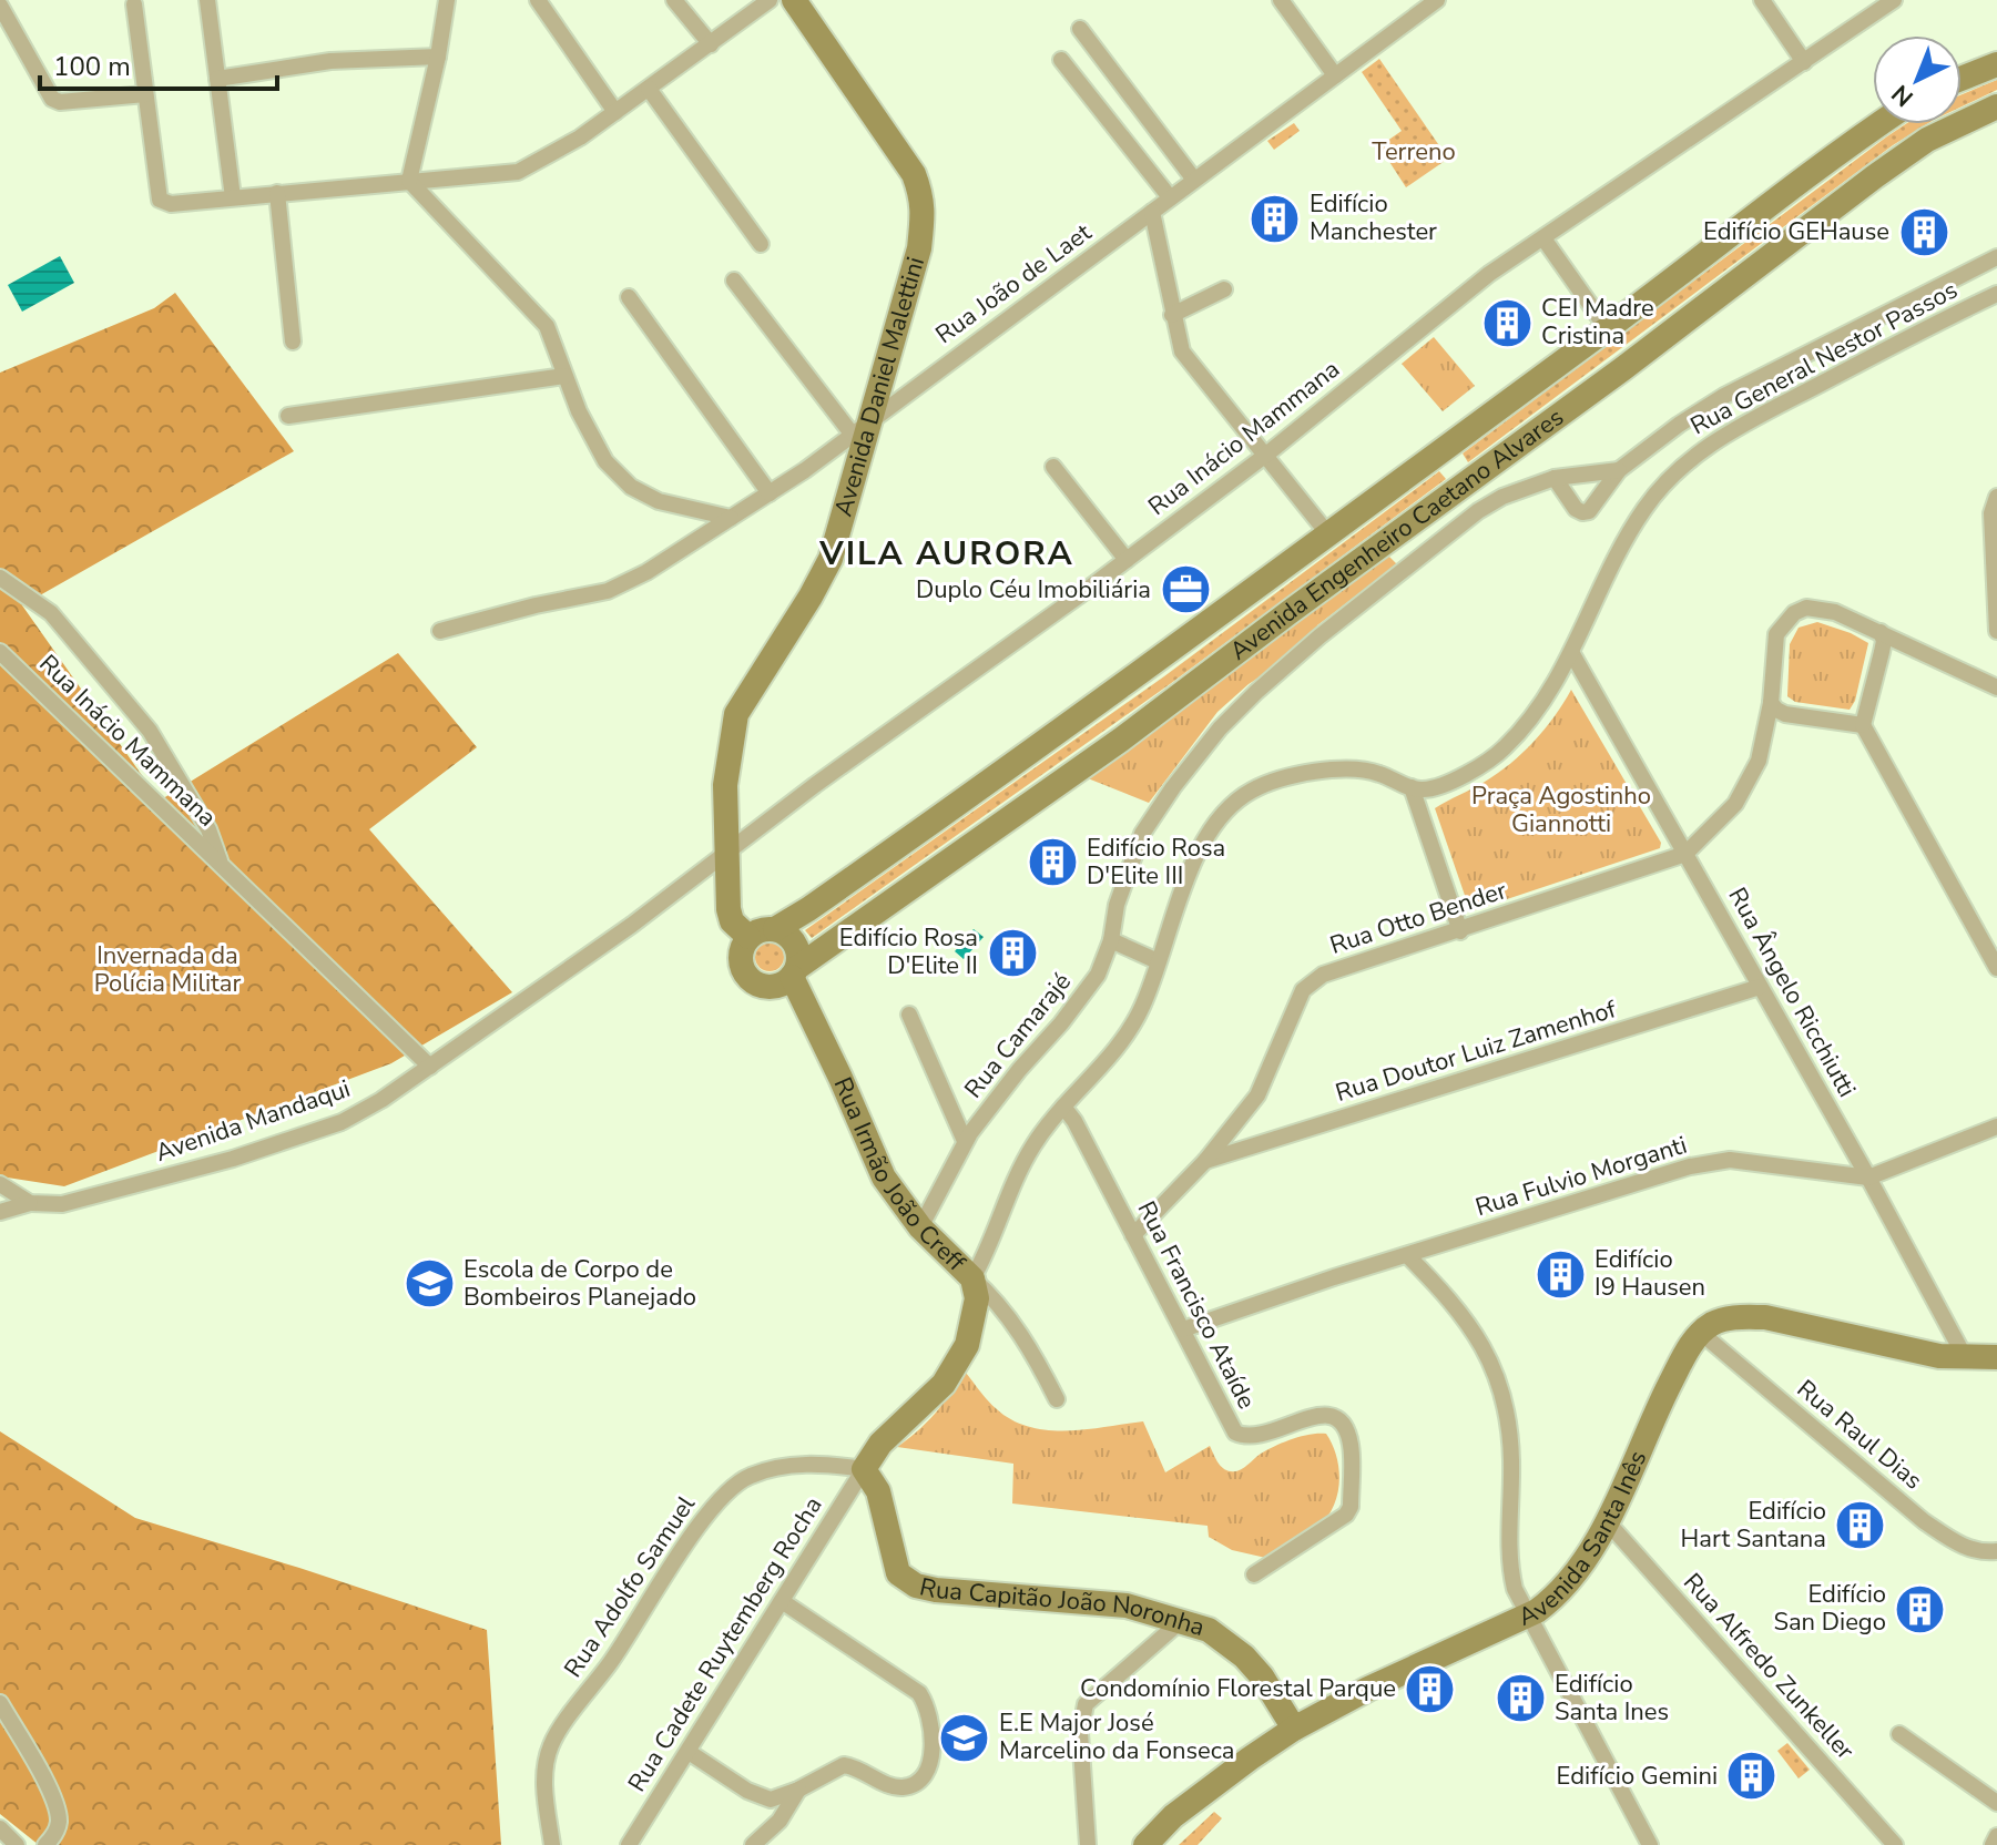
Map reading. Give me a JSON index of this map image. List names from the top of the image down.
{
  "streets": {
    "street": [
      "Rua João de Laet",
      "Rua General Nestor Passos",
      "Avenida Daniel Malettini",
      "Rua Inácio Mammana",
      "Avenida Engenheiro Caetano Alvares",
      "Rua Otto Bender",
      "Rua Ângelo Ricchiutti",
      "Rua Camarajé",
      "Rua Doutor Luiz Zamenhof",
      "Avenida Mandaqui",
      "Rua Irmão João Creff",
      "Rua Fulvio Morganti",
      "Rua Francisco Ataíde",
      "Rua Raul Dias",
      "Avenida Santa Inês",
      "Rua Adolfo Samuel",
      "Rua Capitão João Noronha",
      "Rua Cadete Ruytemberg Rocha",
      "Rua Alfredo Zunkeller"
    ]
  },
  "crossings": [
    ["Rua João de Laet", "Avenida Daniel Malettini"],
    ["Rua General Nestor Passos", "Rua Ângelo Ricchiutti"],
    ["Rua General Nestor Passos", "Rua Camarajé"],
    ["Avenida Daniel Malettini", "Rua Inácio Mammana"],
    ["Avenida Daniel Malettini", "Avenida Engenheiro Caetano Alvares"],
    ["Avenida Daniel Malettini", "Rua Irmão João Creff"],
    ["Rua Inácio Mammana", "Avenida Mandaqui"],
    ["Avenida Engenheiro Caetano Alvares", "Rua Irmão João Creff"],
    ["Rua Otto Bender", "Rua Ângelo Ricchiutti"],
    ["Rua Otto Bender", "Rua Doutor Luiz Zamenhof"],
    ["Rua Otto Bender", "Rua Francisco Ataíde"],
    ["Rua Ângelo Ricchiutti", "Rua Doutor Luiz Zamenhof"],
    ["Rua Ângelo Ricchiutti", "Rua Fulvio Morganti"],
    ["Rua Camarajé", "Rua Irmão João Creff"],
    ["Rua Fulvio Morganti", "Rua Francisco Ataíde"],
    ["Rua Raul Dias", "Avenida Santa Inês"],
    ["Avenida Santa Inês", "Rua Capitão João Noronha"],
    ["Avenida Santa Inês", "Rua Alfredo Zunkeller"],
    ["Rua Adolfo Samuel", "Rua Capitão João Noronha"],
    ["Rua Adolfo Samuel", "Rua Cadete Ruytemberg Rocha"],
    ["Rua Capitão João Noronha", "Rua Cadete Ruytemberg Rocha"]
  ],
  "districts": ["VILA AURORA"],
  "parks": ["Terreno", "Praça Agostinho Giannotti", "Invernada da Polícia Militar"],
  "places": {
    "building": [
      "Edifício Manchester",
      "Edifício GEHause",
      "CEI Madre Cristina",
      "Edifício Rosa D'Elite III",
      "Edifício Rosa D'Elite II",
      "Edifício I9 Hausen",
      "Edifício Hart Santana",
      "Edifício San Diego",
      "Condomínio Florestal Parque",
      "Edifício Santa Ines",
      "Edifício Gemini"
    ],
    "office": ["Duplo Céu Imobiliária"],
    "school or university": ["Escola de Corpo de Bombeiros Planejado", "E.E Major José Marcelino da Fonseca"]
  },
  "scale_bar": "100 m",
  "north": "bottom left"
}
